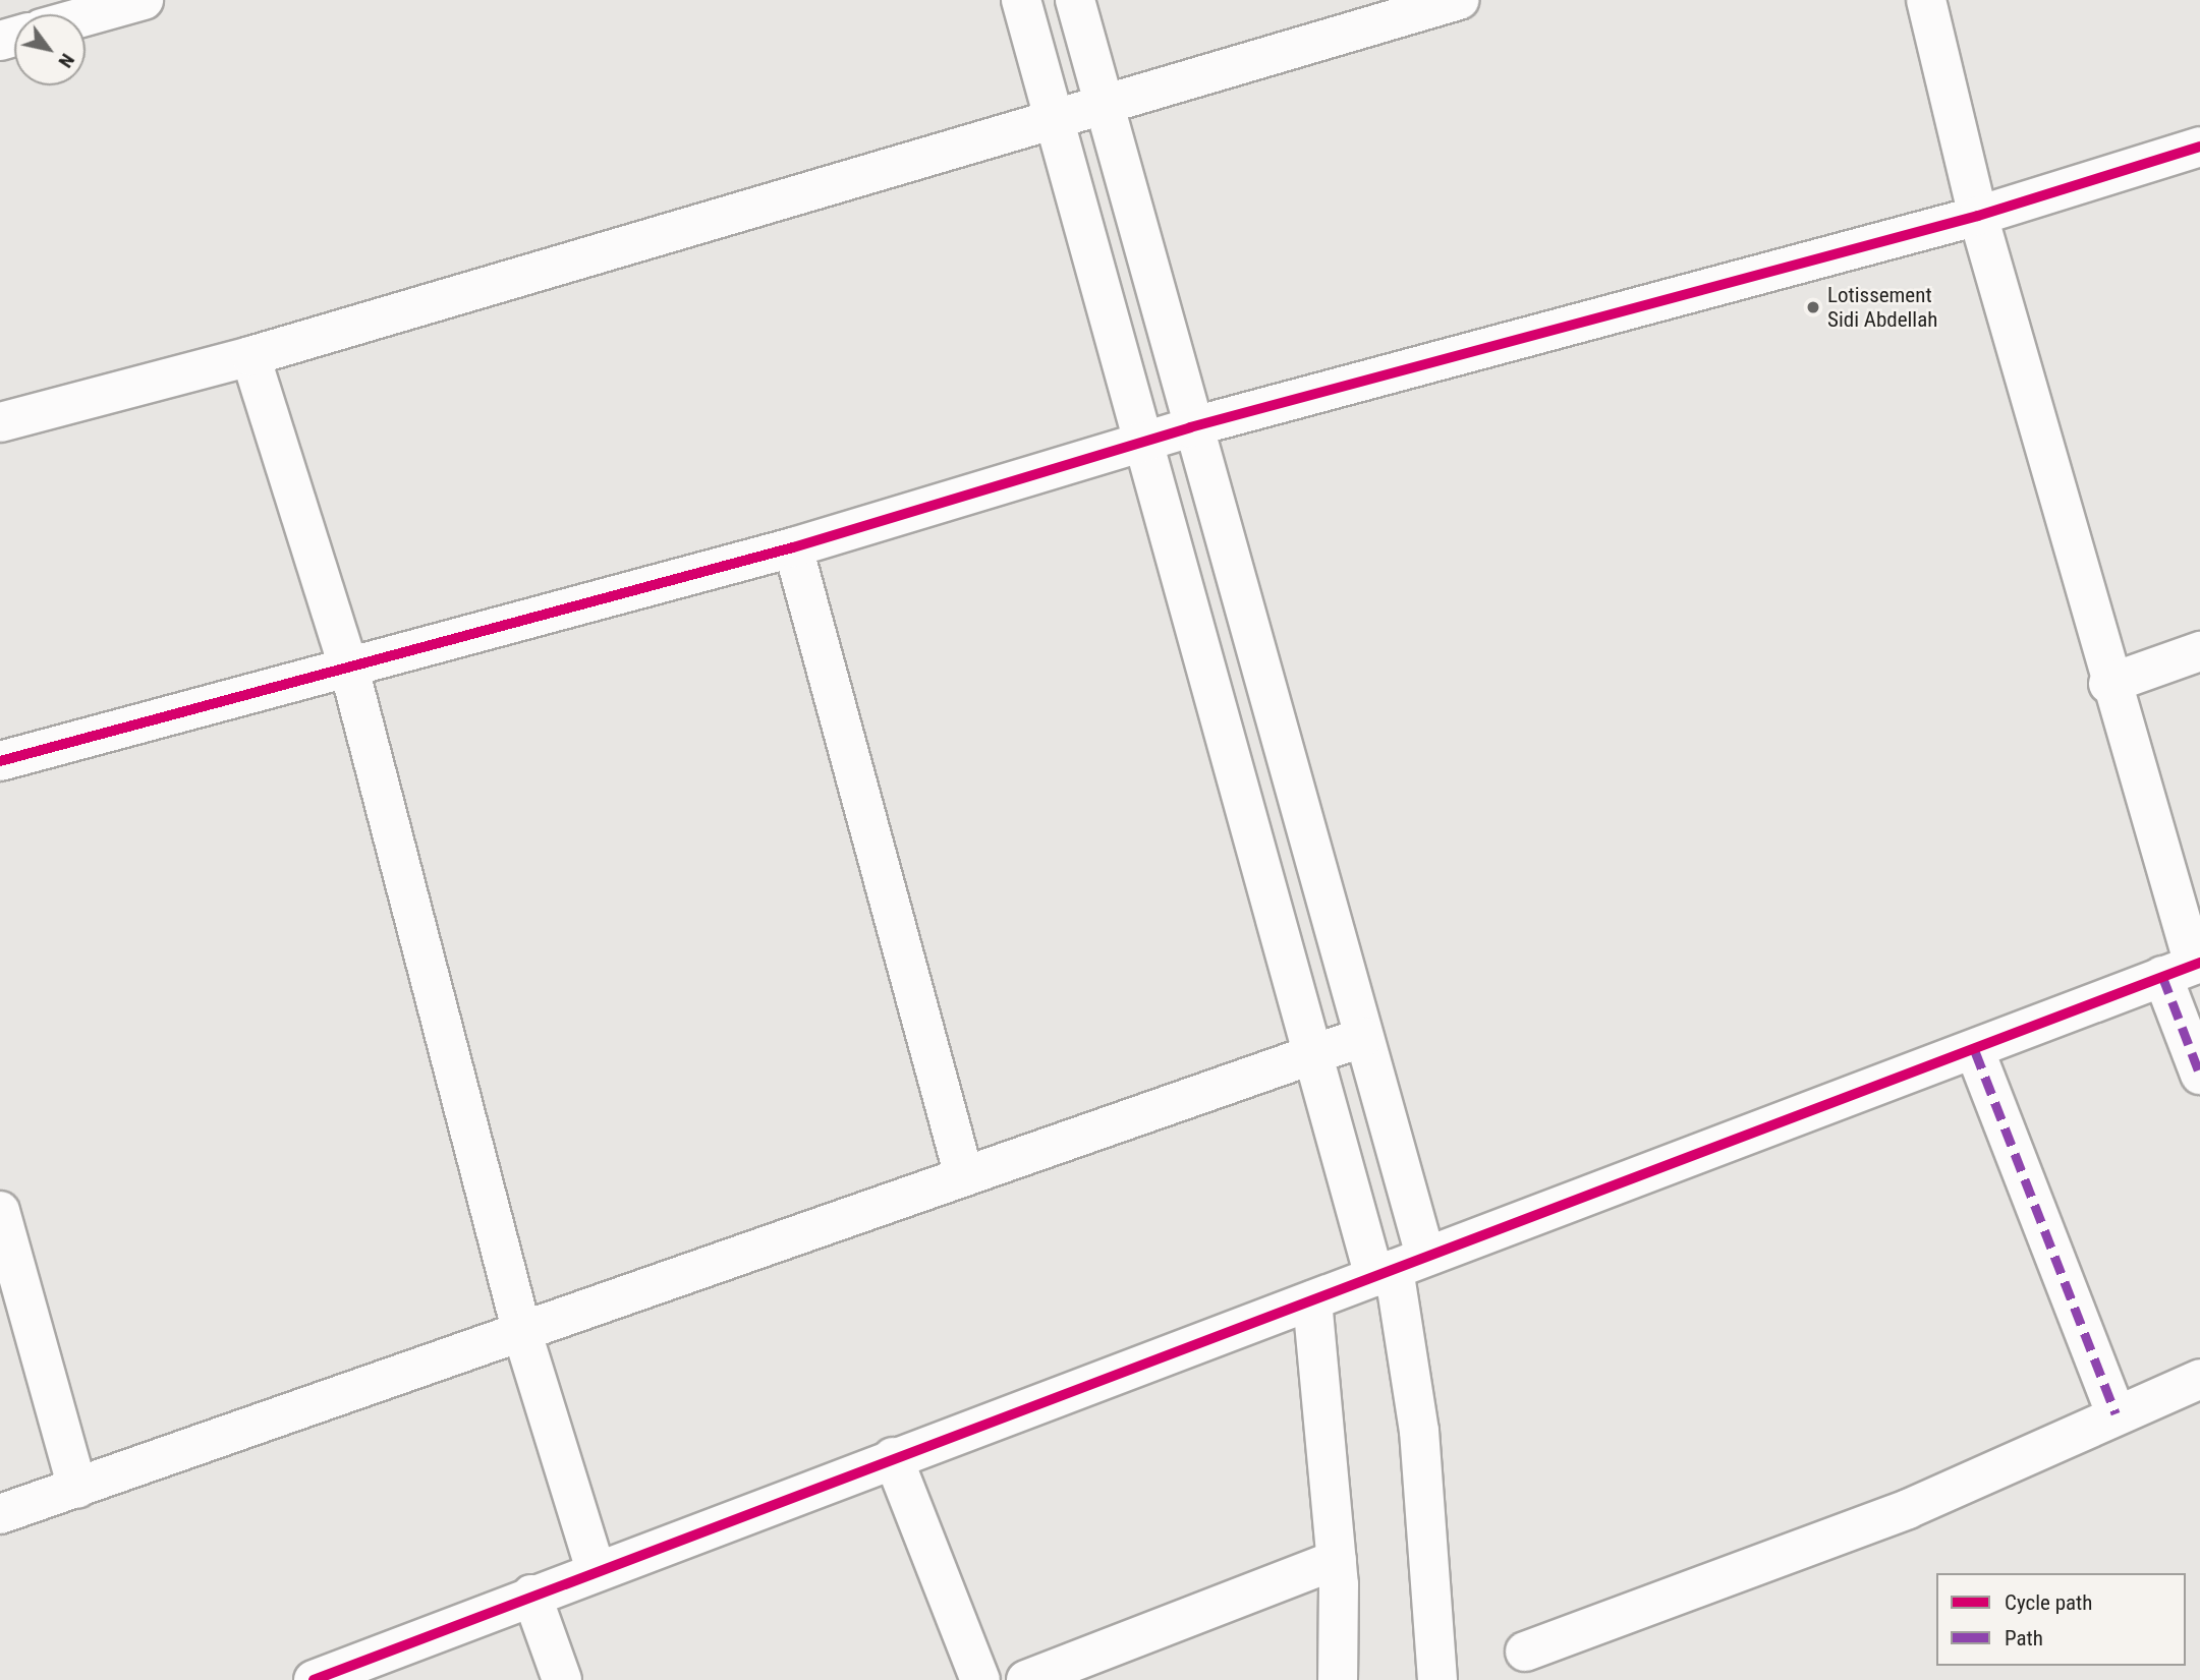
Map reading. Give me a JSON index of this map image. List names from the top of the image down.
{
  "places": ["Lotissement Sidi Abdellah"],
  "legend": ["Cycle path", "Path"],
  "north": "bottom right"
}
